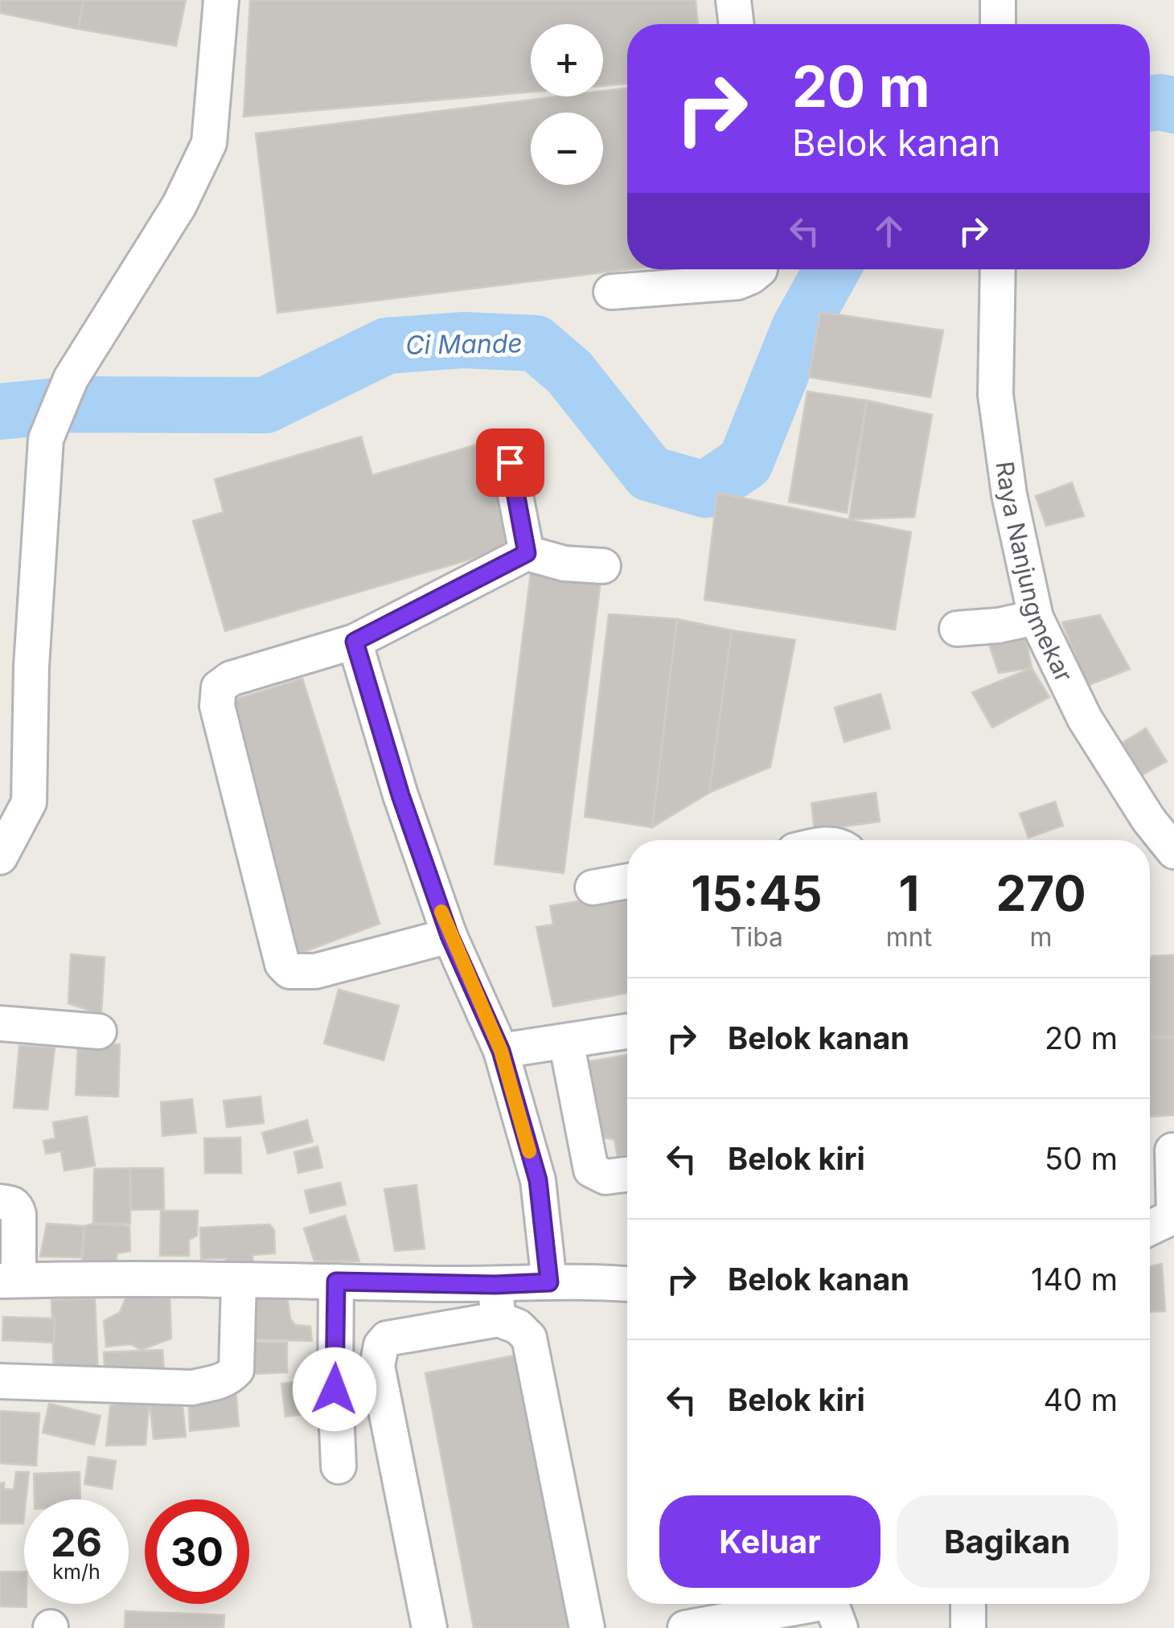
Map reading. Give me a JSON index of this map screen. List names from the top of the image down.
{
  "streets": {
    "street": ["Raya Nanjungmekar"]
  },
  "water": ["Ci Mande"],
  "page": {
    "map_buttons": ["+", "−"],
    "turn": ["20 m", "Belok kanan"],
    "eta": [
      "15:45",
      "Tiba",
      "1",
      "mnt",
      "270",
      "m"
    ],
    "list": [
      {
        "name": "Belok kanan",
        "value": "20 m"
      },
      {
        "name": "Belok kiri",
        "value": "50 m"
      },
      {
        "name": "Belok kanan",
        "value": "140 m"
      },
      {
        "name": "Belok kiri",
        "value": "40 m"
      }
    ],
    "buttons": ["Keluar", "Bagikan"],
    "speed": "26 km/h",
    "limit": "30"
  }
}
